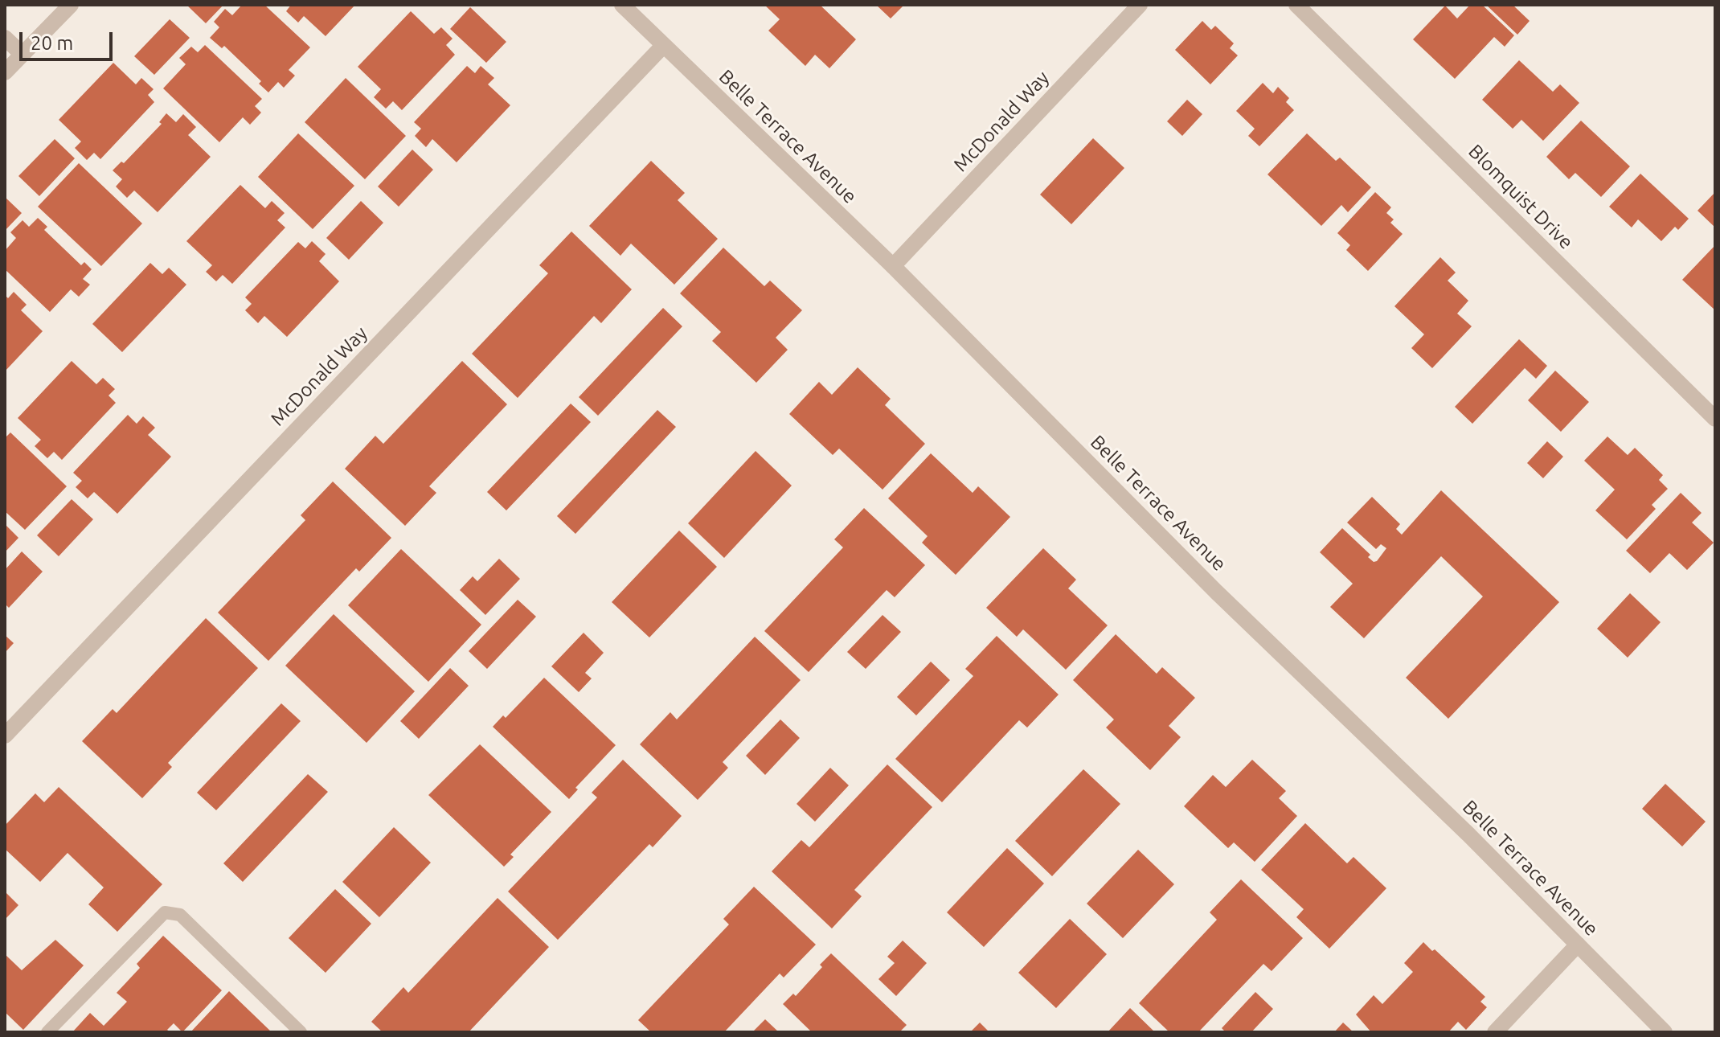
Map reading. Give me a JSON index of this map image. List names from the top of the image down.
{
  "streets": {
    "street": ["McDonald Way", "Belle Terrace Avenue", "Blomquist Drive"]
  },
  "crossings": [
    ["McDonald Way", "Belle Terrace Avenue"]
  ],
  "scale_bar": "20 m"
}
